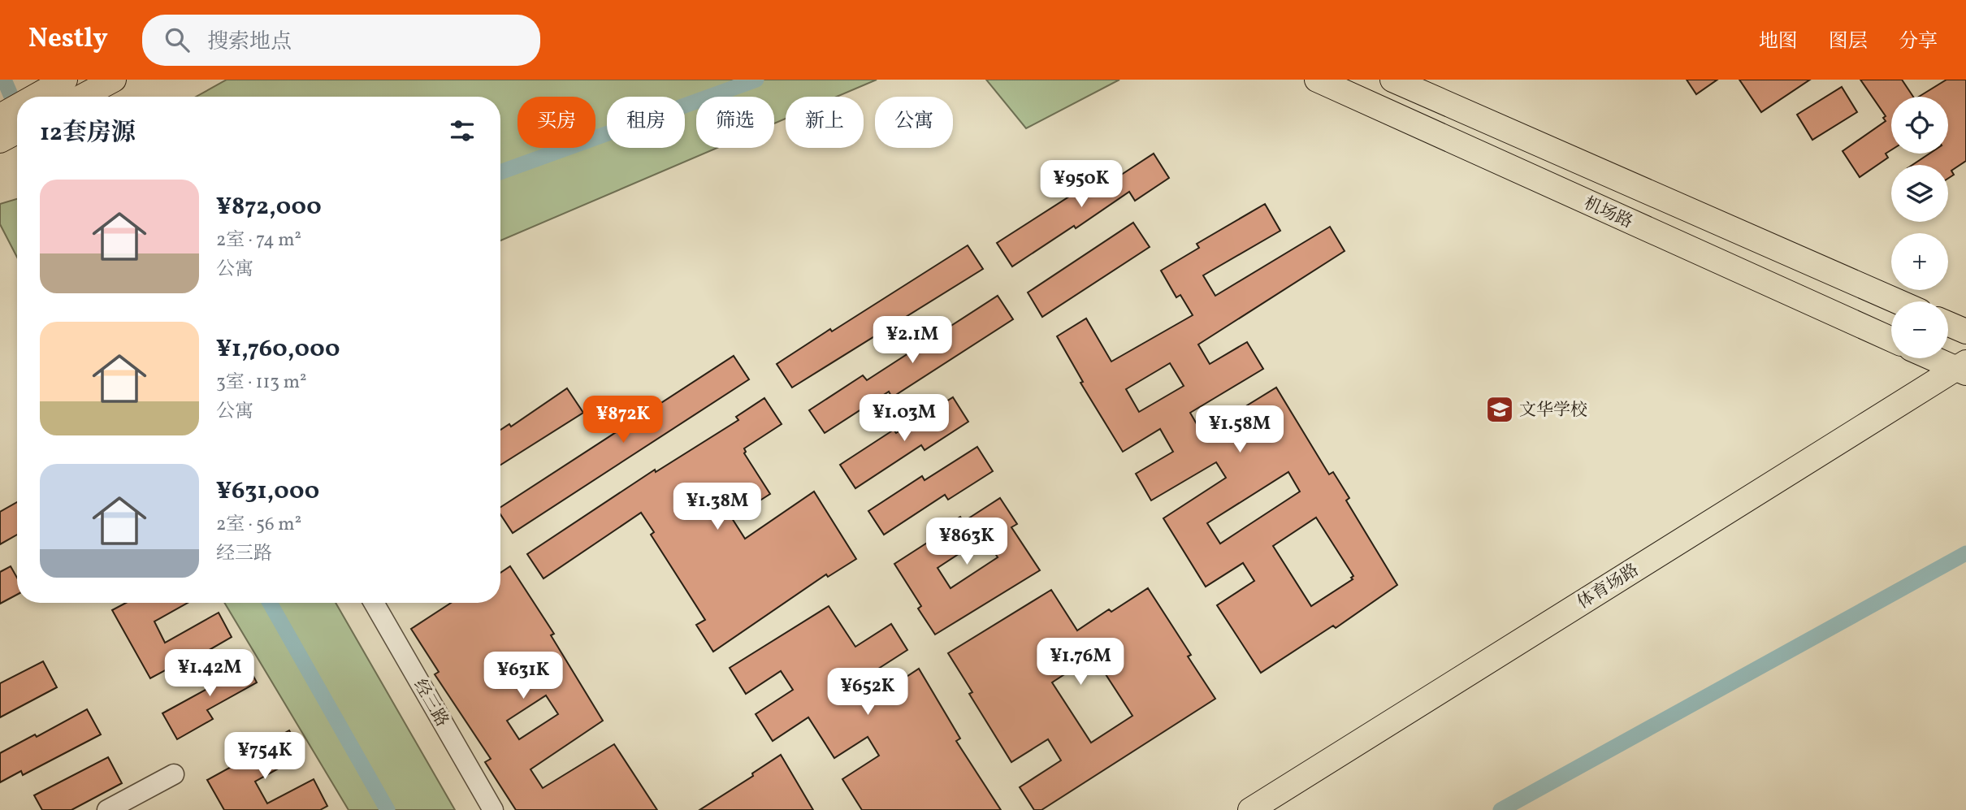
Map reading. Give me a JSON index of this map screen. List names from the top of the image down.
{
  "streets": {
    "main road": ["机场路", "体育场路"],
    "street": ["经三路"]
  },
  "places": {
    "school or university": ["文华学校"]
  },
  "page": {
    "header": "Nestly",
    "search": "搜索地点",
    "nav": ["地图", "图层", "分享"],
    "map_buttons": ["+", "−"],
    "chip": [
      "买房",
      "租房",
      "筛选",
      "新上",
      "公寓"
    ],
    "heading": "12套房源",
    "price": [
      "¥950K",
      "¥2.1M",
      "¥1.03M",
      "¥872K",
      "¥1.58M",
      "¥1.38M",
      "¥863K",
      "¥1.76M",
      "¥1.42M",
      "¥631K",
      "¥652K",
      "¥754K"
    ],
    "list": [
      {
        "name": "¥872,000",
        "note": "2室 · 74 m² · 公寓"
      },
      {
        "name": "¥1,760,000",
        "note": "3室 · 113 m² · 公寓"
      },
      {
        "name": "¥631,000",
        "note": "2室 · 56 m² · 经三路"
      }
    ]
  }
}
